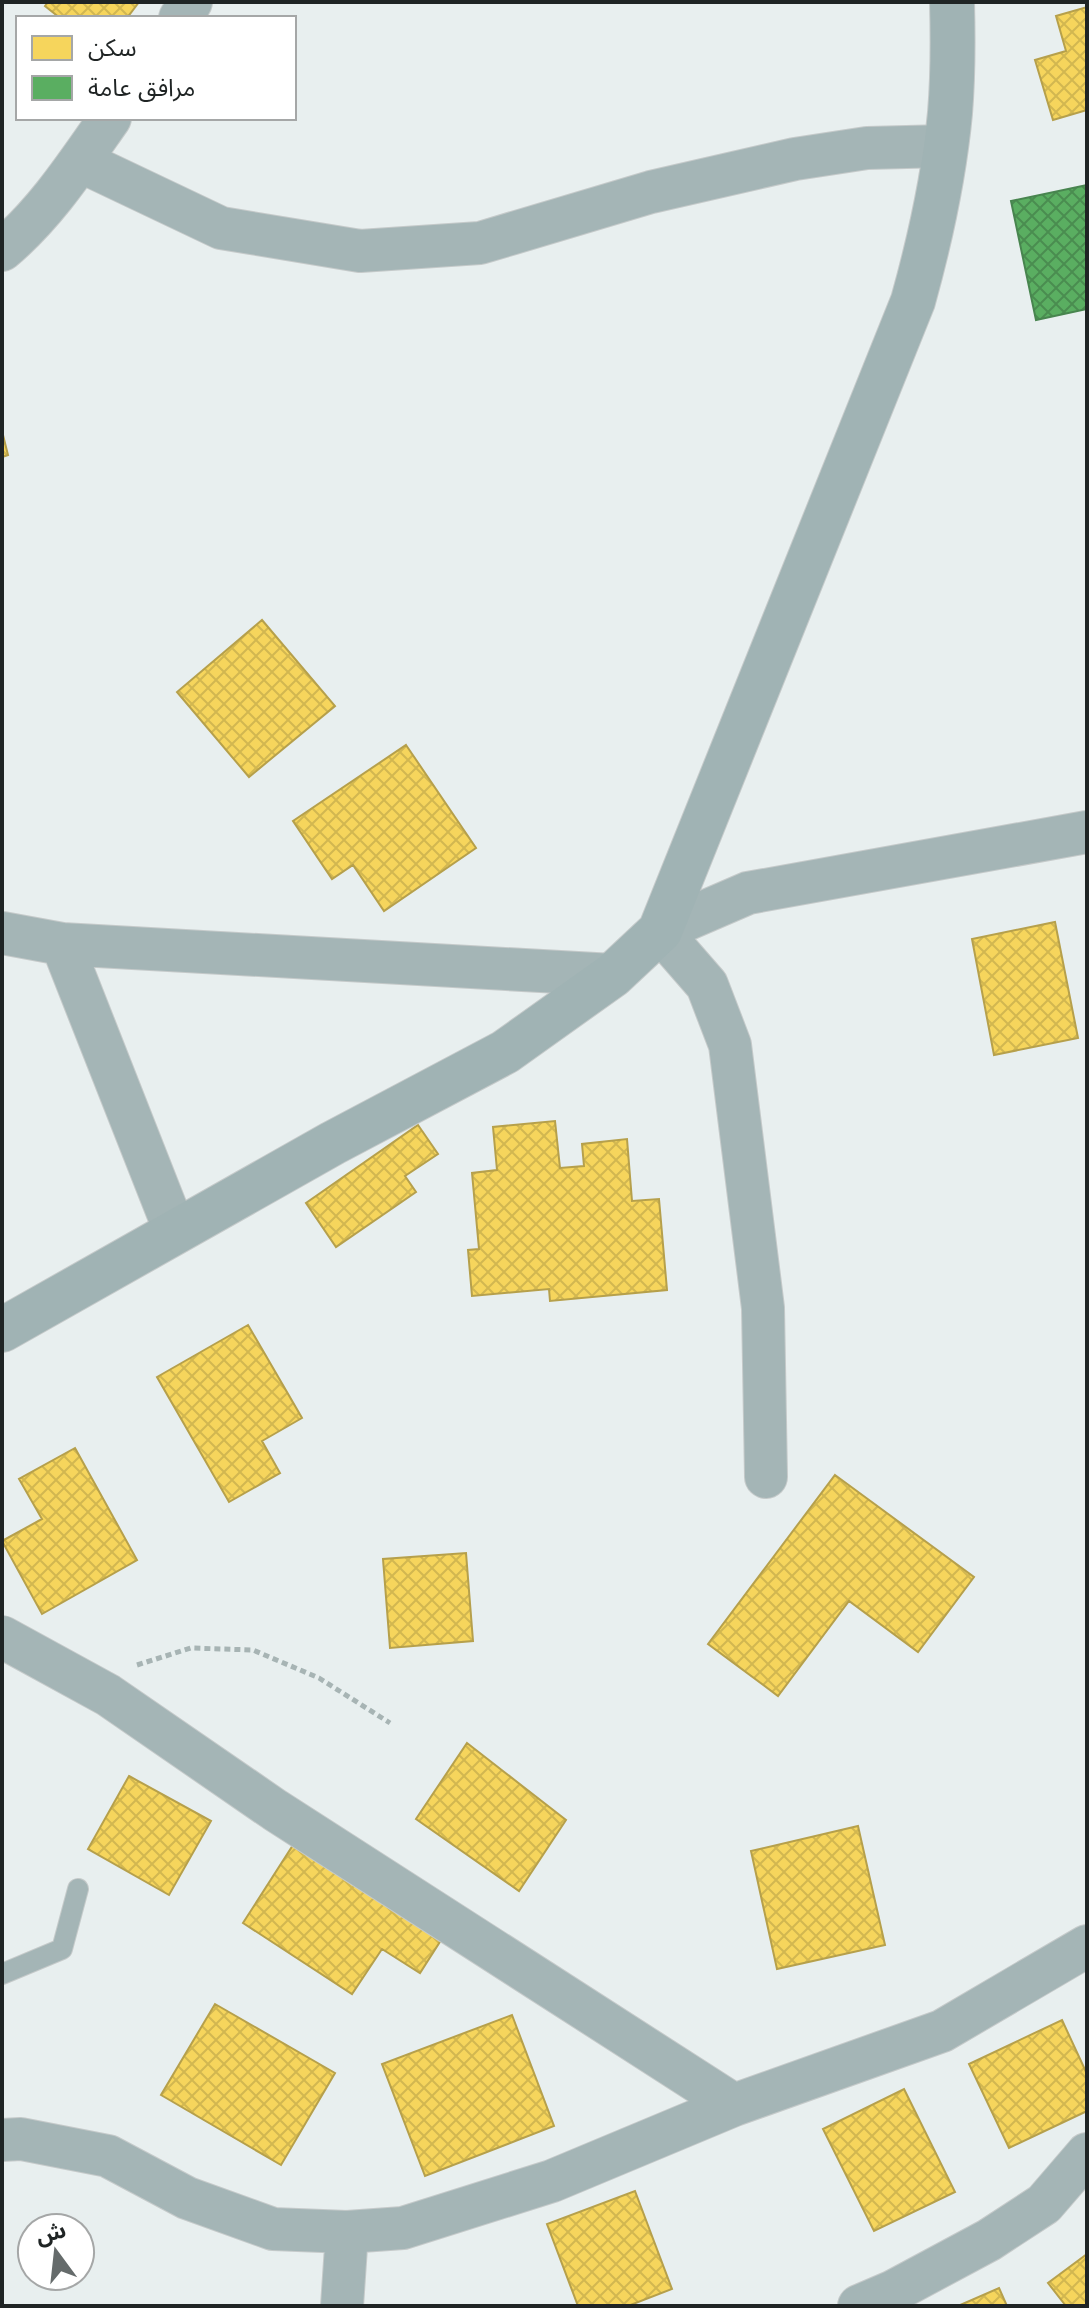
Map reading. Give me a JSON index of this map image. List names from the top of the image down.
{
  "legend": ["سكن", "مرافق عامة"],
  "north": "top"
}
